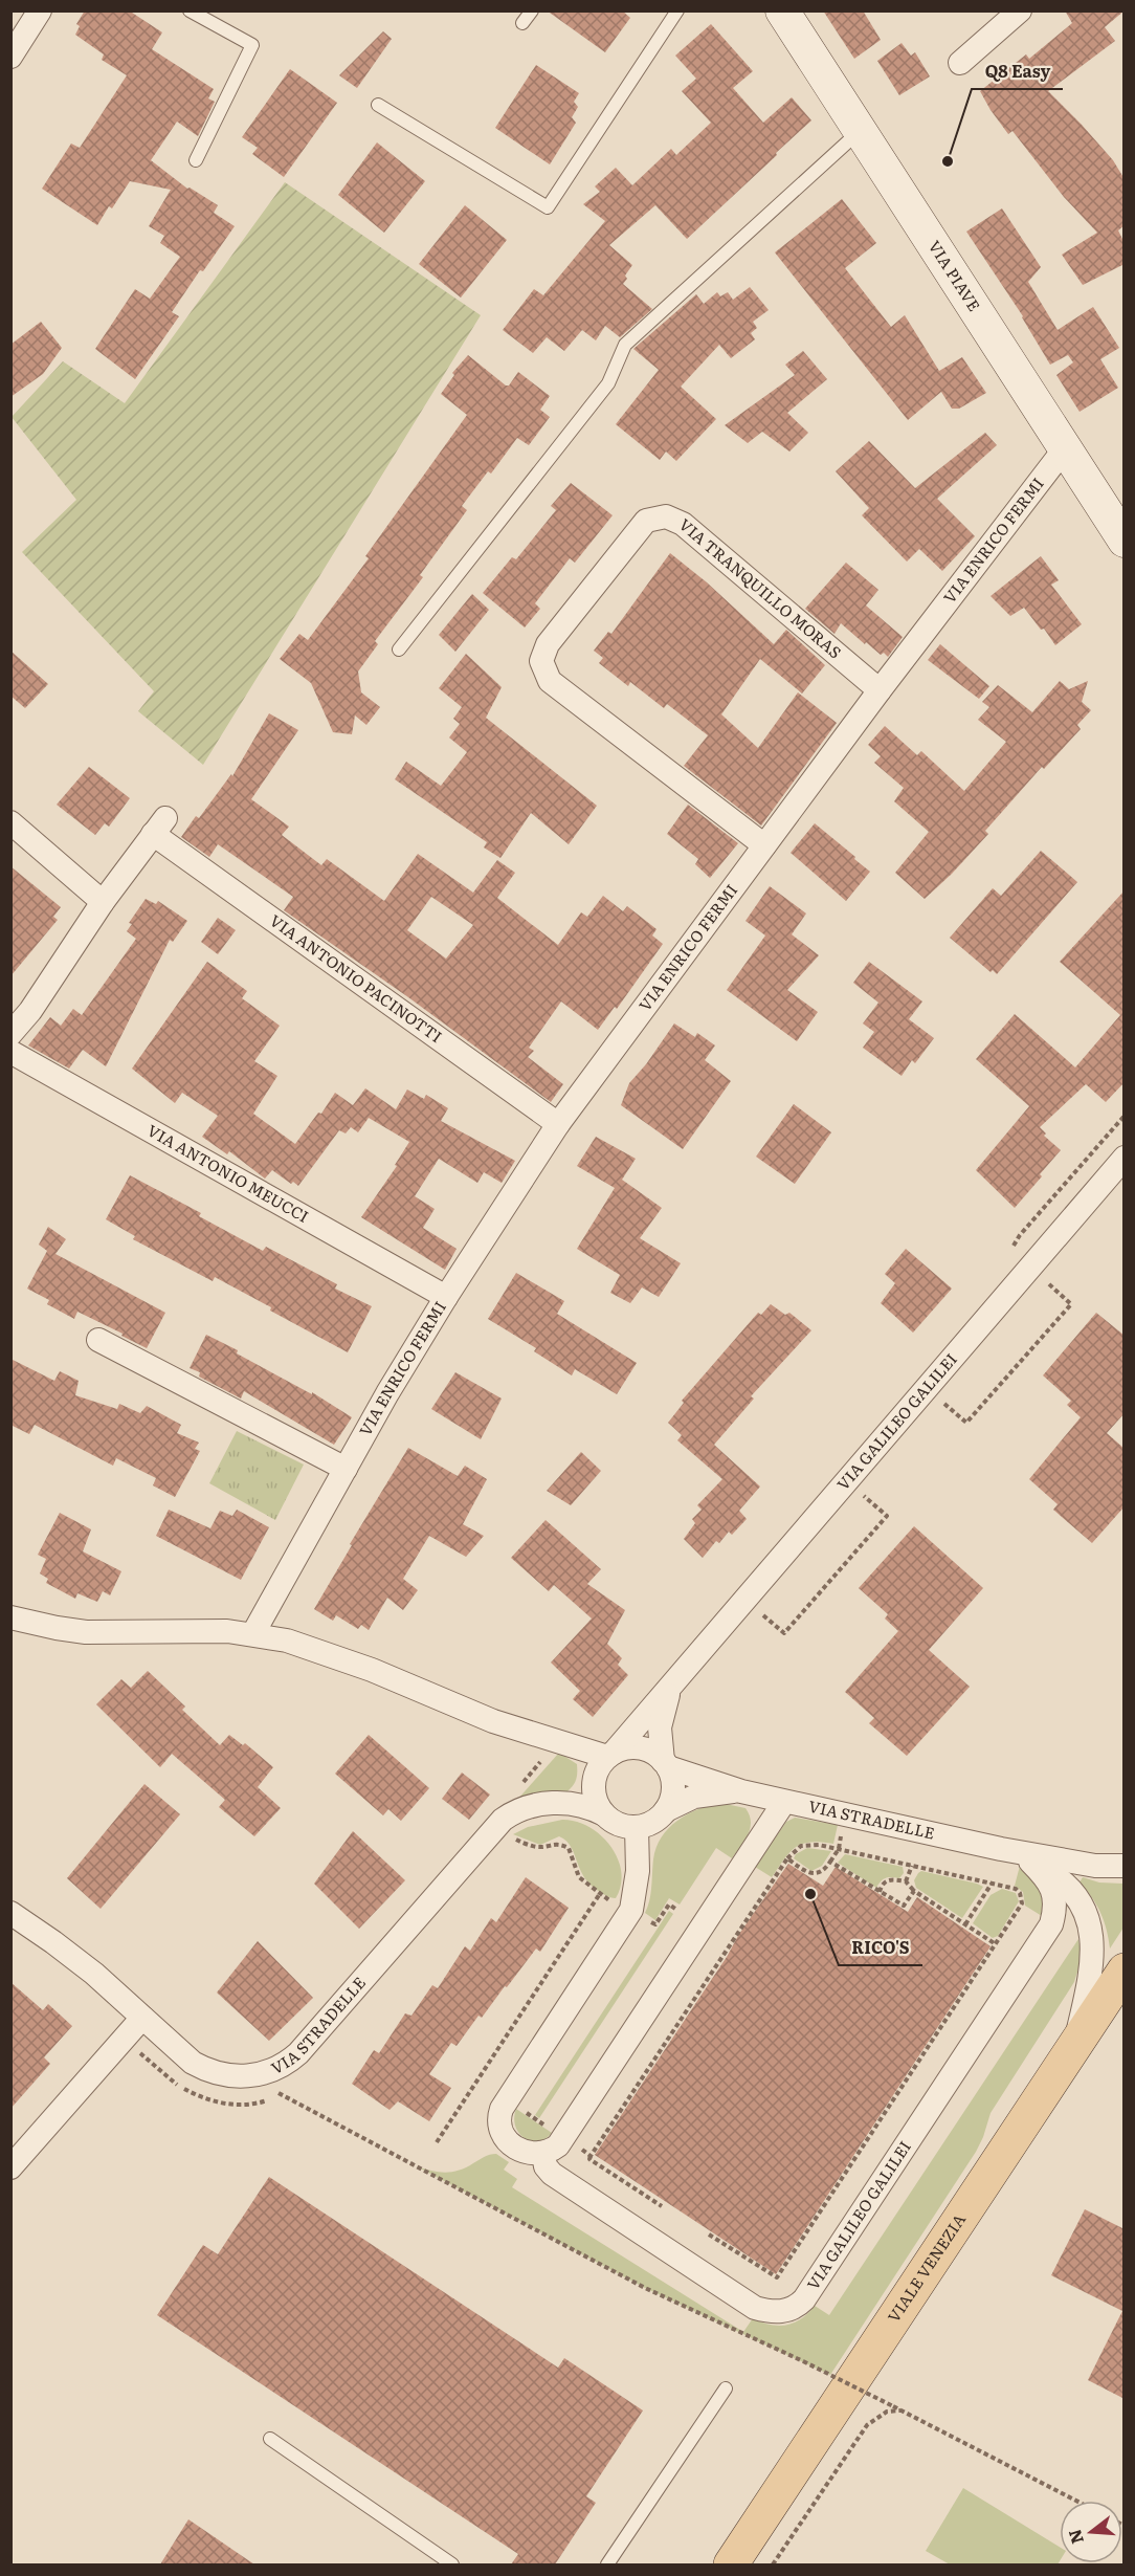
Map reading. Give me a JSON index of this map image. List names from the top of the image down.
{
  "streets": {
    "main road": ["VIALE VENEZIA"],
    "street": [
      "VIA PIAVE",
      "VIA ENRICO FERMI",
      "VIA TRANQUILLO MORAS",
      "VIA ANTONIO PACINOTTI",
      "VIA ANTONIO MEUCCI",
      "VIA GALILEO GALILEI",
      "VIA STRADELLE"
    ]
  },
  "crossings": [
    ["VIA PIAVE", "VIA ENRICO FERMI"],
    ["VIA ENRICO FERMI", "VIA TRANQUILLO MORAS"],
    ["VIA ENRICO FERMI", "VIA ANTONIO PACINOTTI"],
    ["VIA ENRICO FERMI", "VIA ANTONIO MEUCCI"],
    ["VIA GALILEO GALILEI", "VIA STRADELLE"],
    ["VIA STRADELLE", "VIALE VENEZIA"]
  ],
  "places": ["Q8 Easy", "RICO'S"],
  "north": "left"
}
